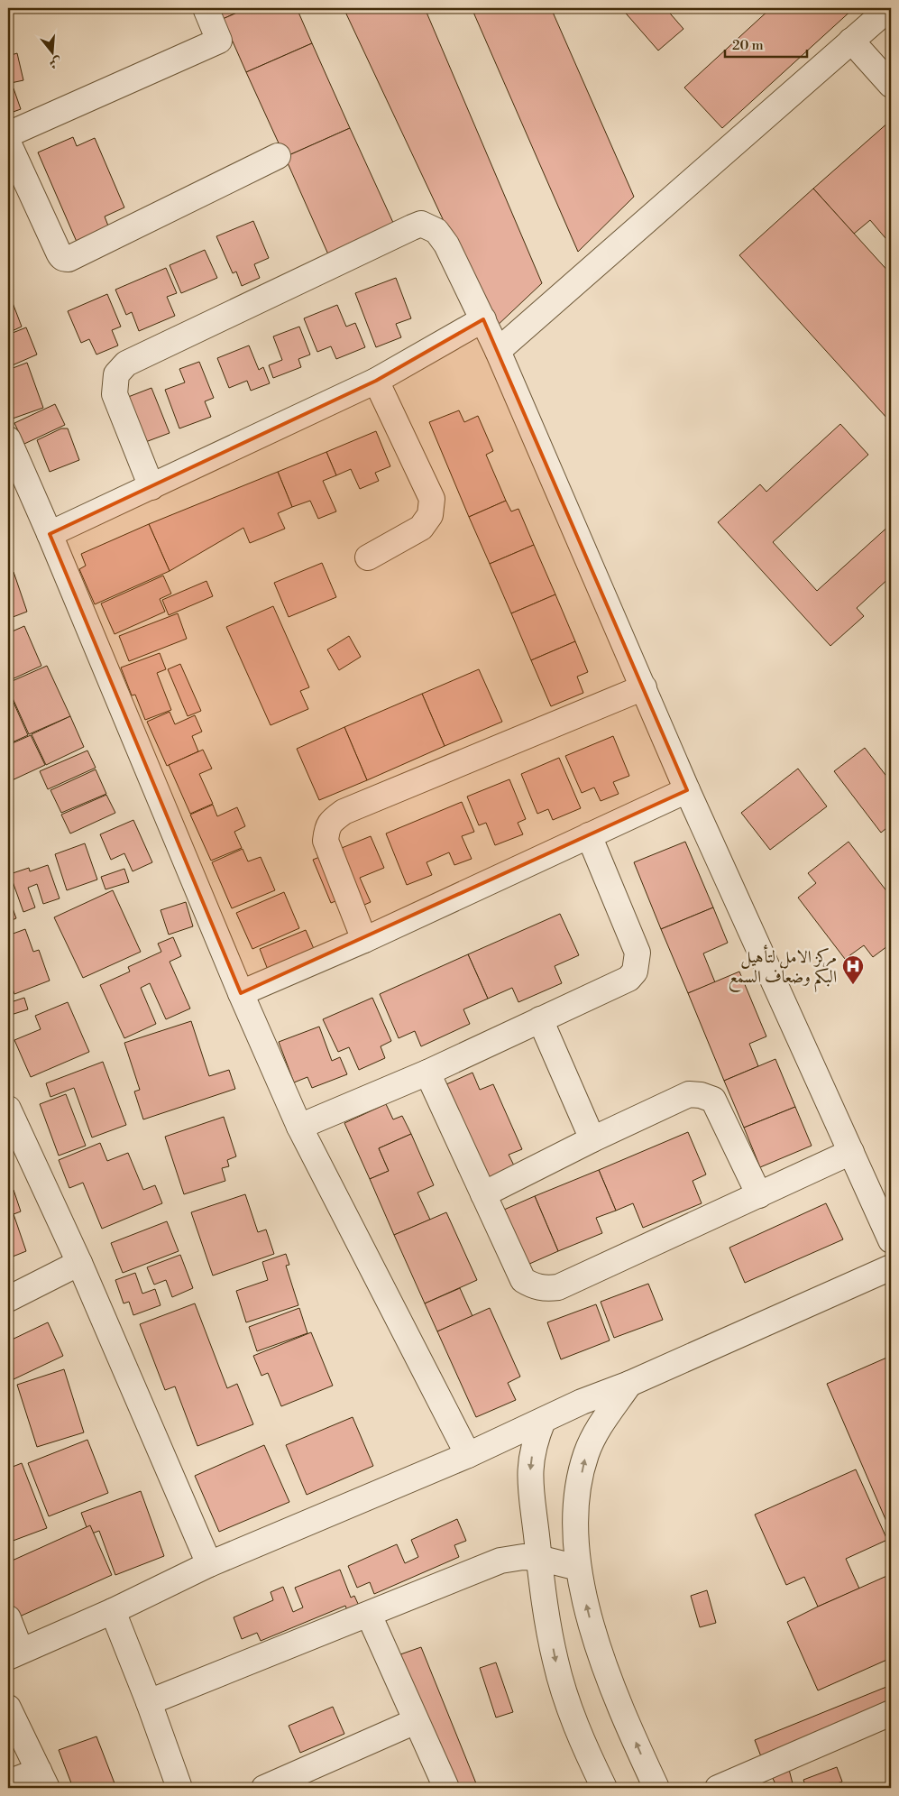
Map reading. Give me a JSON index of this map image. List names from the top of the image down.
{
  "places": {
    "hospital": ["مركز الامل لتأهيل البكم وضعاف السمع"]
  },
  "scale_bar": "20 m",
  "north": "bottom"
}
